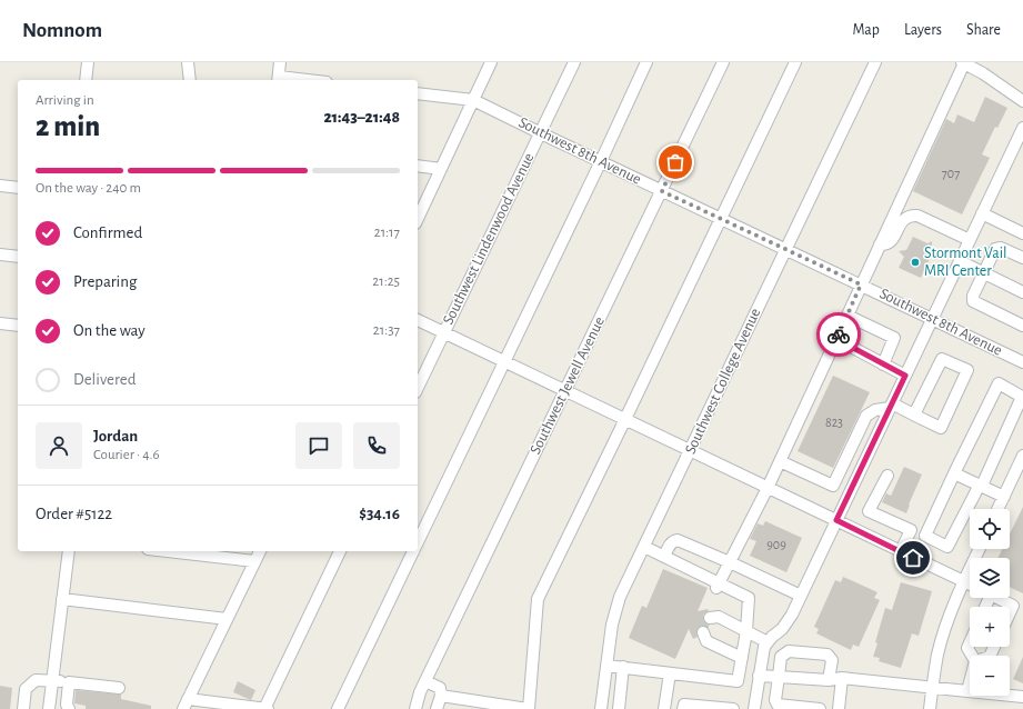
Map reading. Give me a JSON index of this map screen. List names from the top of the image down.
{
  "streets": {
    "street": [
      "Southwest 8th Avenue",
      "Southwest Lindenwood Avenue",
      "Southwest College Avenue",
      "Southwest Jewell Avenue"
    ]
  },
  "crossings": [
    ["Southwest 8th Avenue", "Southwest Lindenwood Avenue"],
    ["Southwest 8th Avenue", "Southwest College Avenue"],
    ["Southwest 8th Avenue", "Southwest Jewell Avenue"]
  ],
  "places": ["Stormont Vail MRI Center"],
  "house_numbers": ["707", "823", "909"],
  "page": {
    "header": "Nomnom",
    "nav": ["Map", "Layers", "Share"],
    "heading": ["2 min", "Arriving in", "21:43–21:48"],
    "panel": [
      "Jordan",
      "Courier · 4.6",
      "Order #5122",
      "$34.16"
    ],
    "bar": "On the way · 240 m",
    "list": [
      ["Confirmed", "21:17"],
      ["Preparing", "21:25"],
      ["On the way", "21:37"],
      "Delivered"
    ],
    "map_buttons": ["+", "−"]
  }
}
